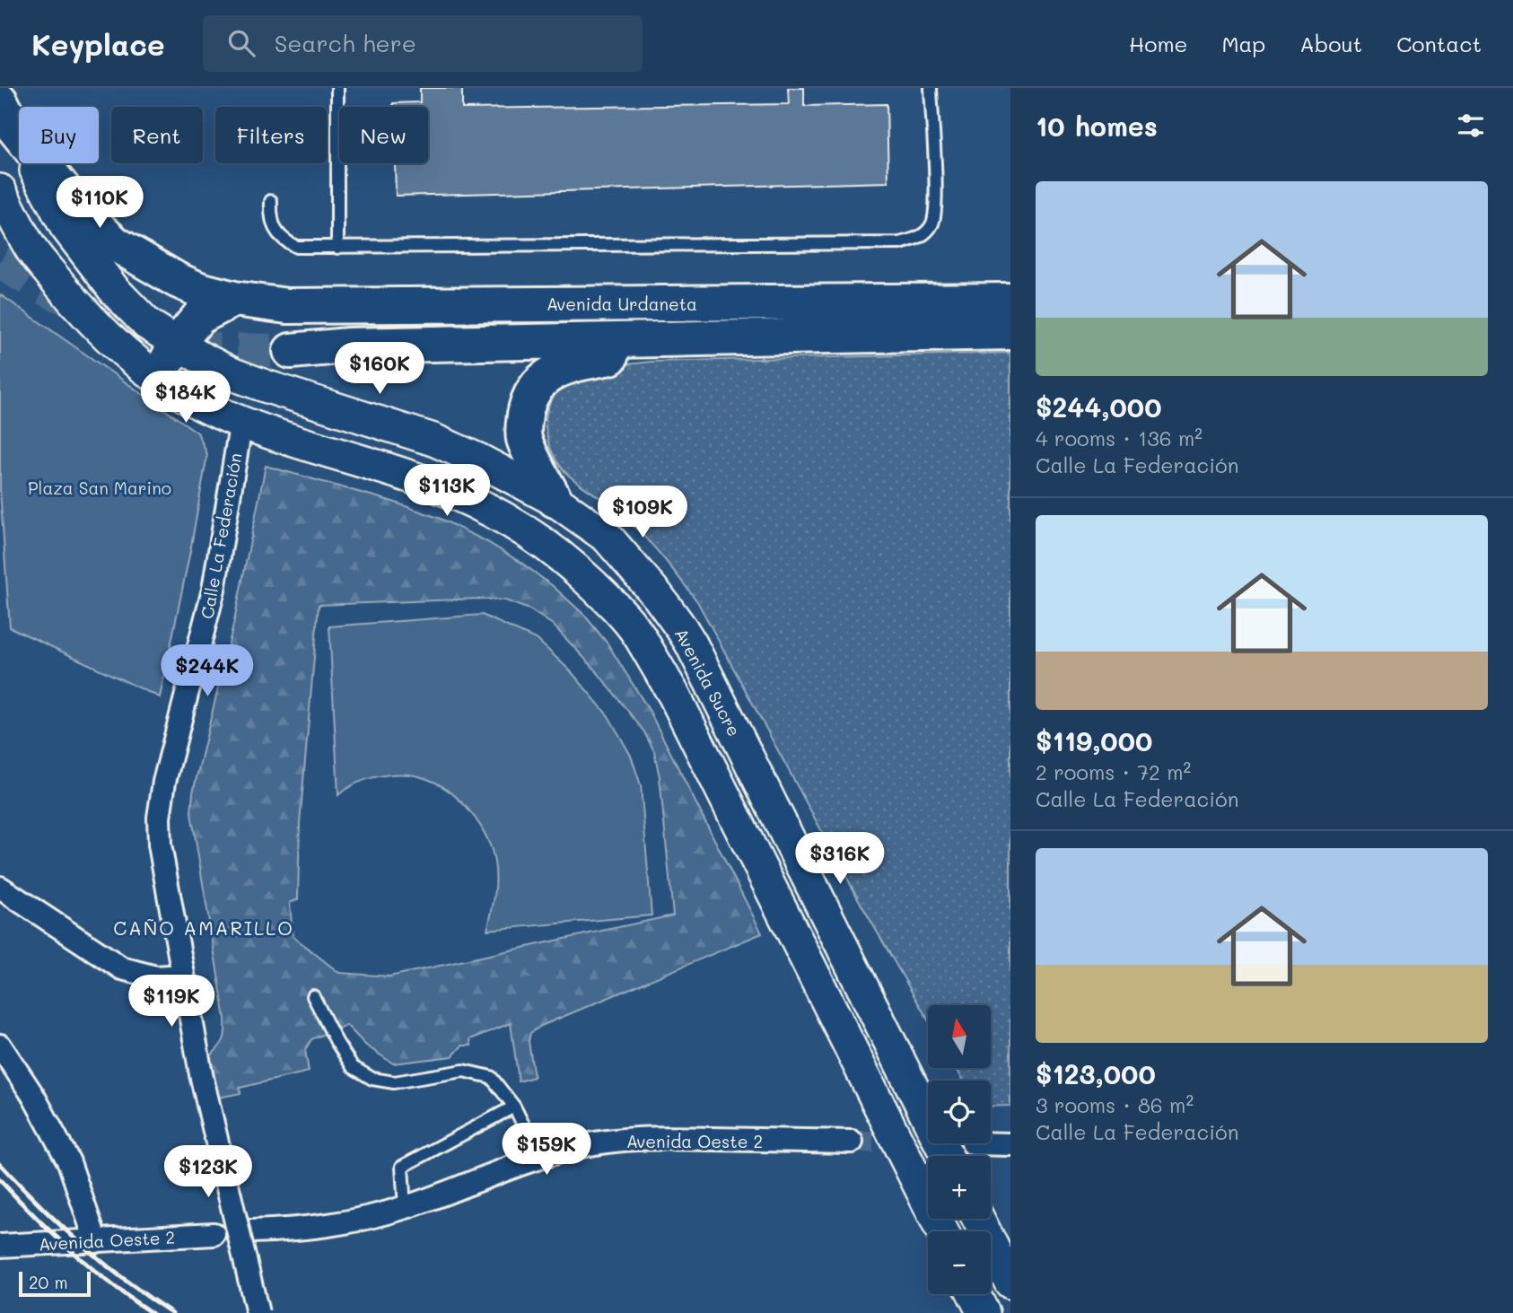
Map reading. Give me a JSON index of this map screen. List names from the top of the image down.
{
  "streets": {
    "main road": ["Avenida Urdaneta", "Avenida Sucre"],
    "street": ["Calle La Federación", "Avenida Oeste 2"]
  },
  "crossings": [
    ["Avenida Urdaneta", "Avenida Sucre"]
  ],
  "districts": ["CAÑO AMARILLO"],
  "parks": ["Plaza San Marino"],
  "scale_bar": "20 m",
  "north": "top",
  "page": {
    "header": "Keyplace",
    "search": "Search here",
    "nav": [
      "Home",
      "Map",
      "About",
      "Contact"
    ],
    "heading": "10 homes",
    "chip": [
      "Buy",
      "Rent",
      "Filters",
      "New"
    ],
    "list": [
      {
        "name": "$244,000",
        "note": "4 rooms · 136 m² · Calle La Federación"
      },
      {
        "name": "$119,000",
        "note": "2 rooms · 72 m² · Calle La Federación"
      },
      {
        "name": "$123,000",
        "note": "3 rooms · 86 m² · Calle La Federación"
      }
    ],
    "price": [
      "$110K",
      "$160K",
      "$184K",
      "$113K",
      "$109K",
      "$244K",
      "$316K",
      "$119K",
      "$159K",
      "$123K"
    ],
    "map_buttons": ["+", "−"],
    "scale": "20 m"
  }
}
